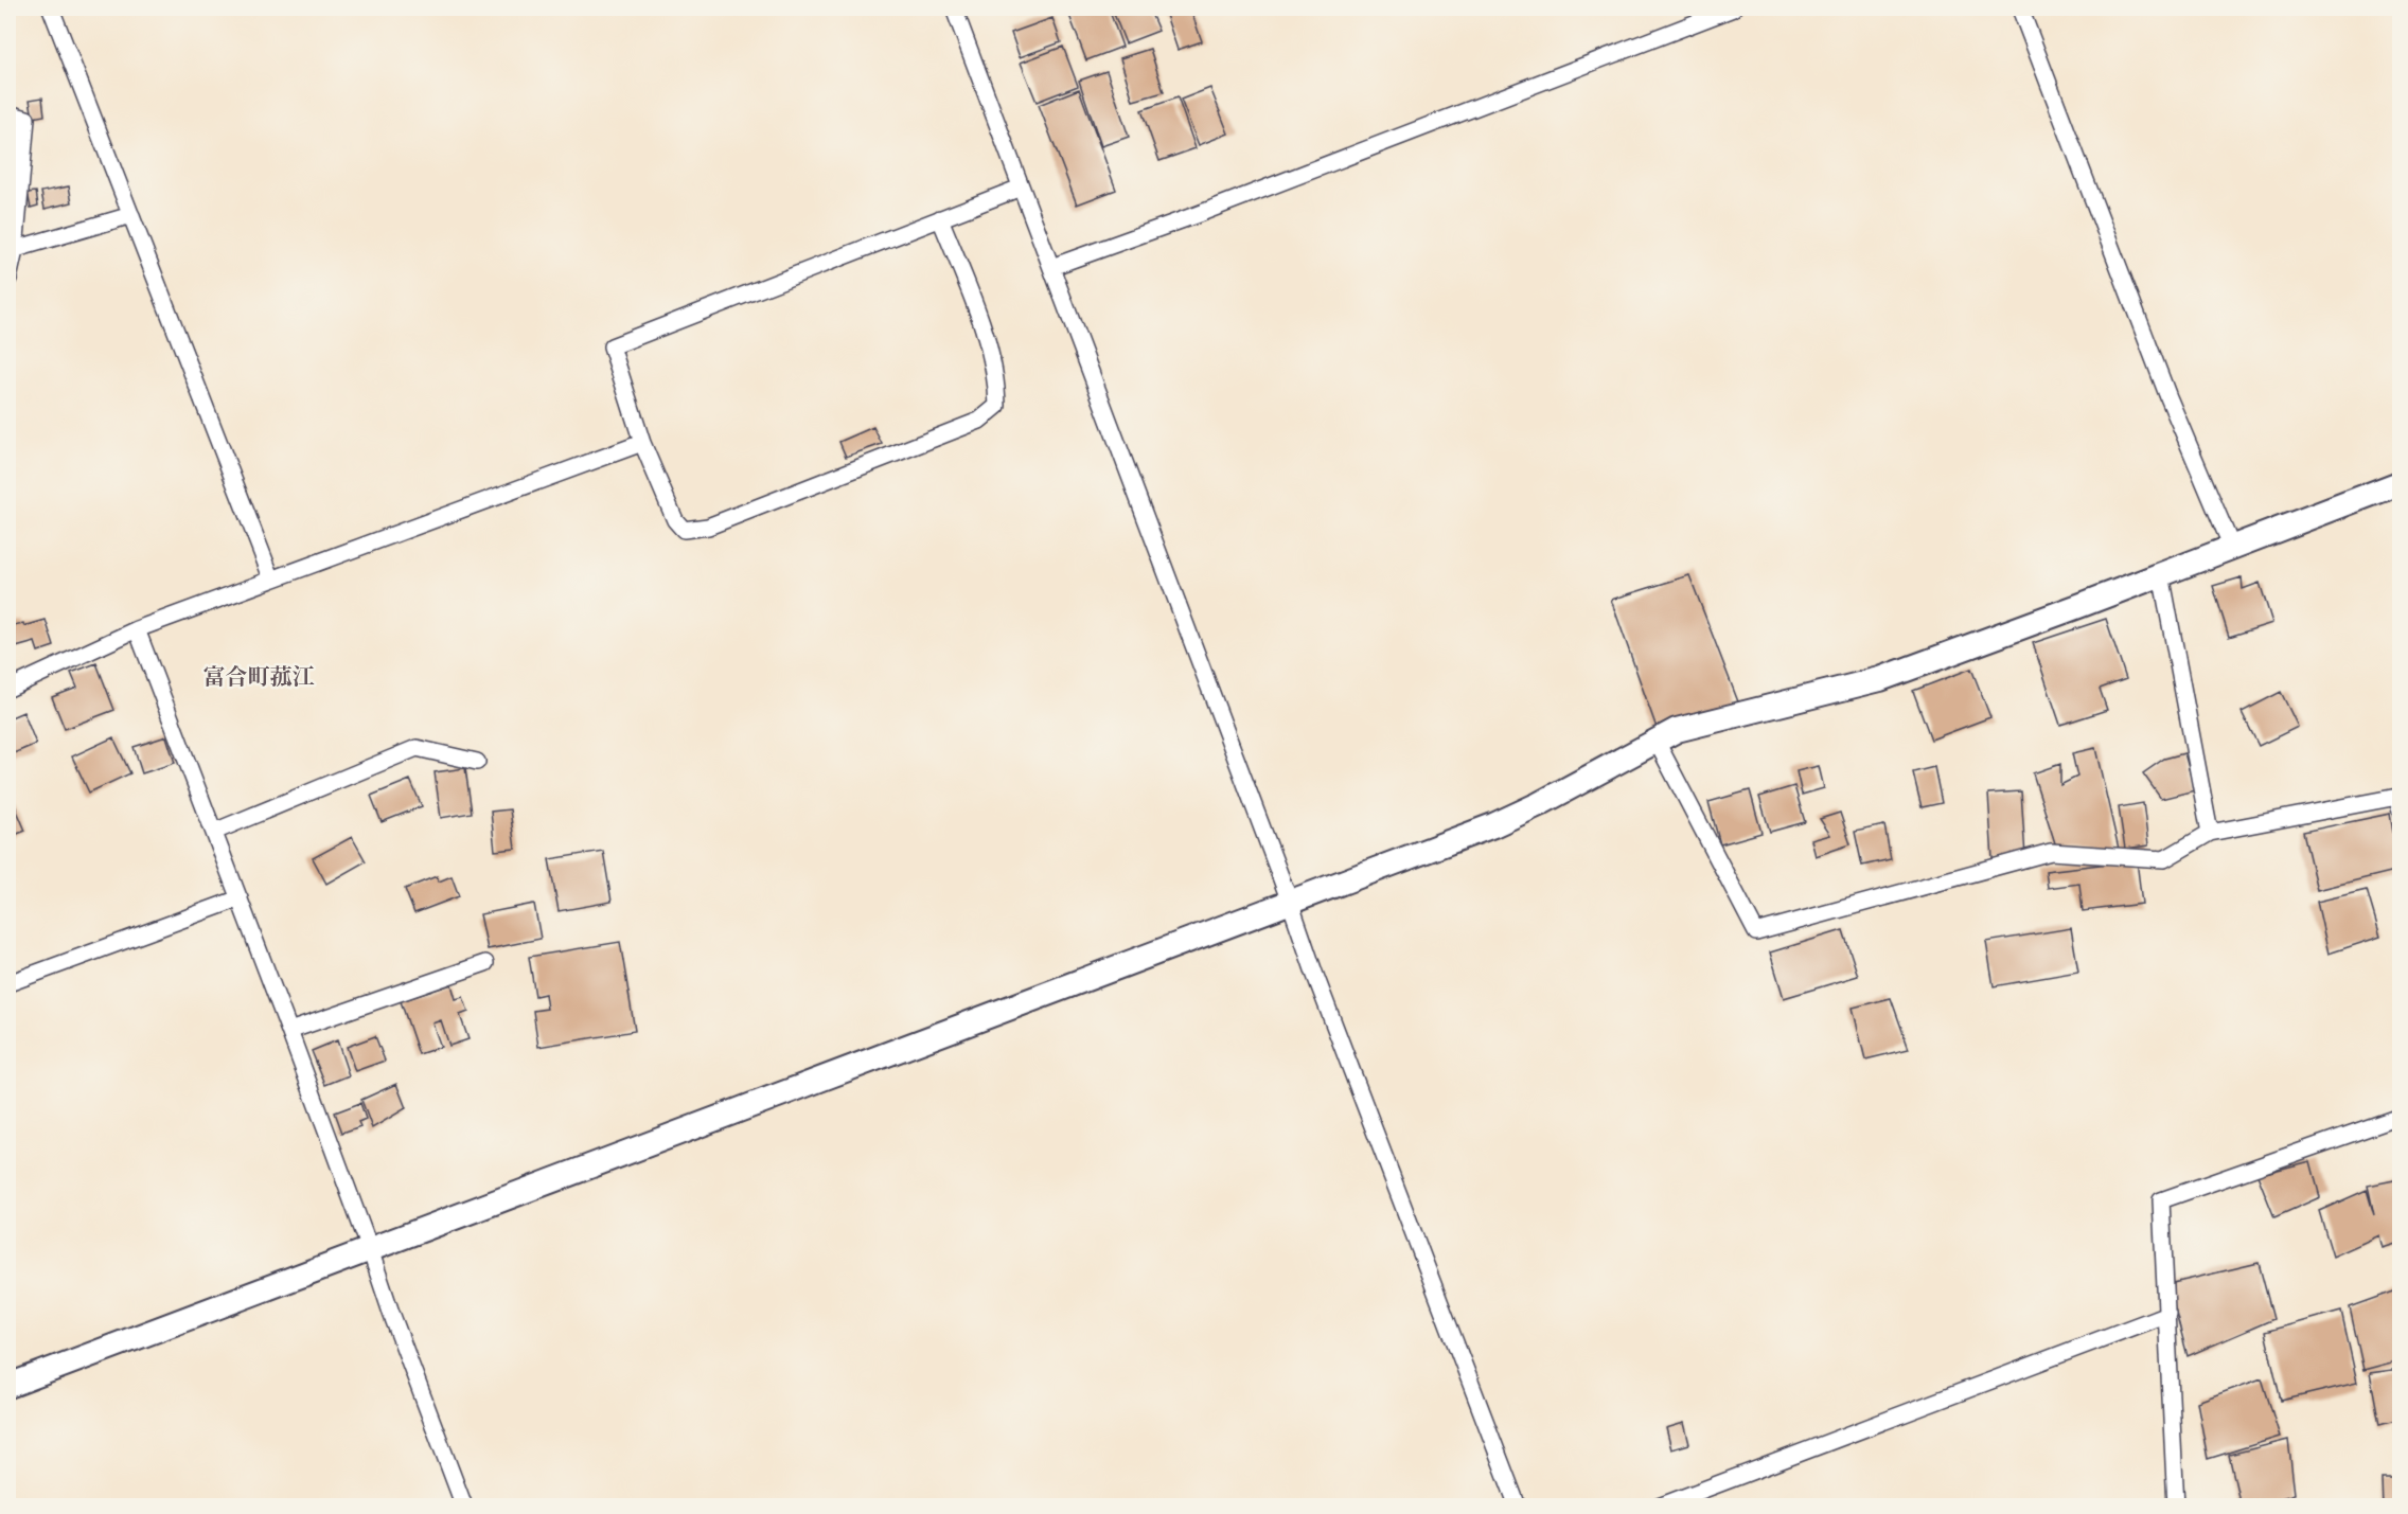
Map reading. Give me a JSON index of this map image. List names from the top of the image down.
{
  "districts": ["富合町菰江"]
}
